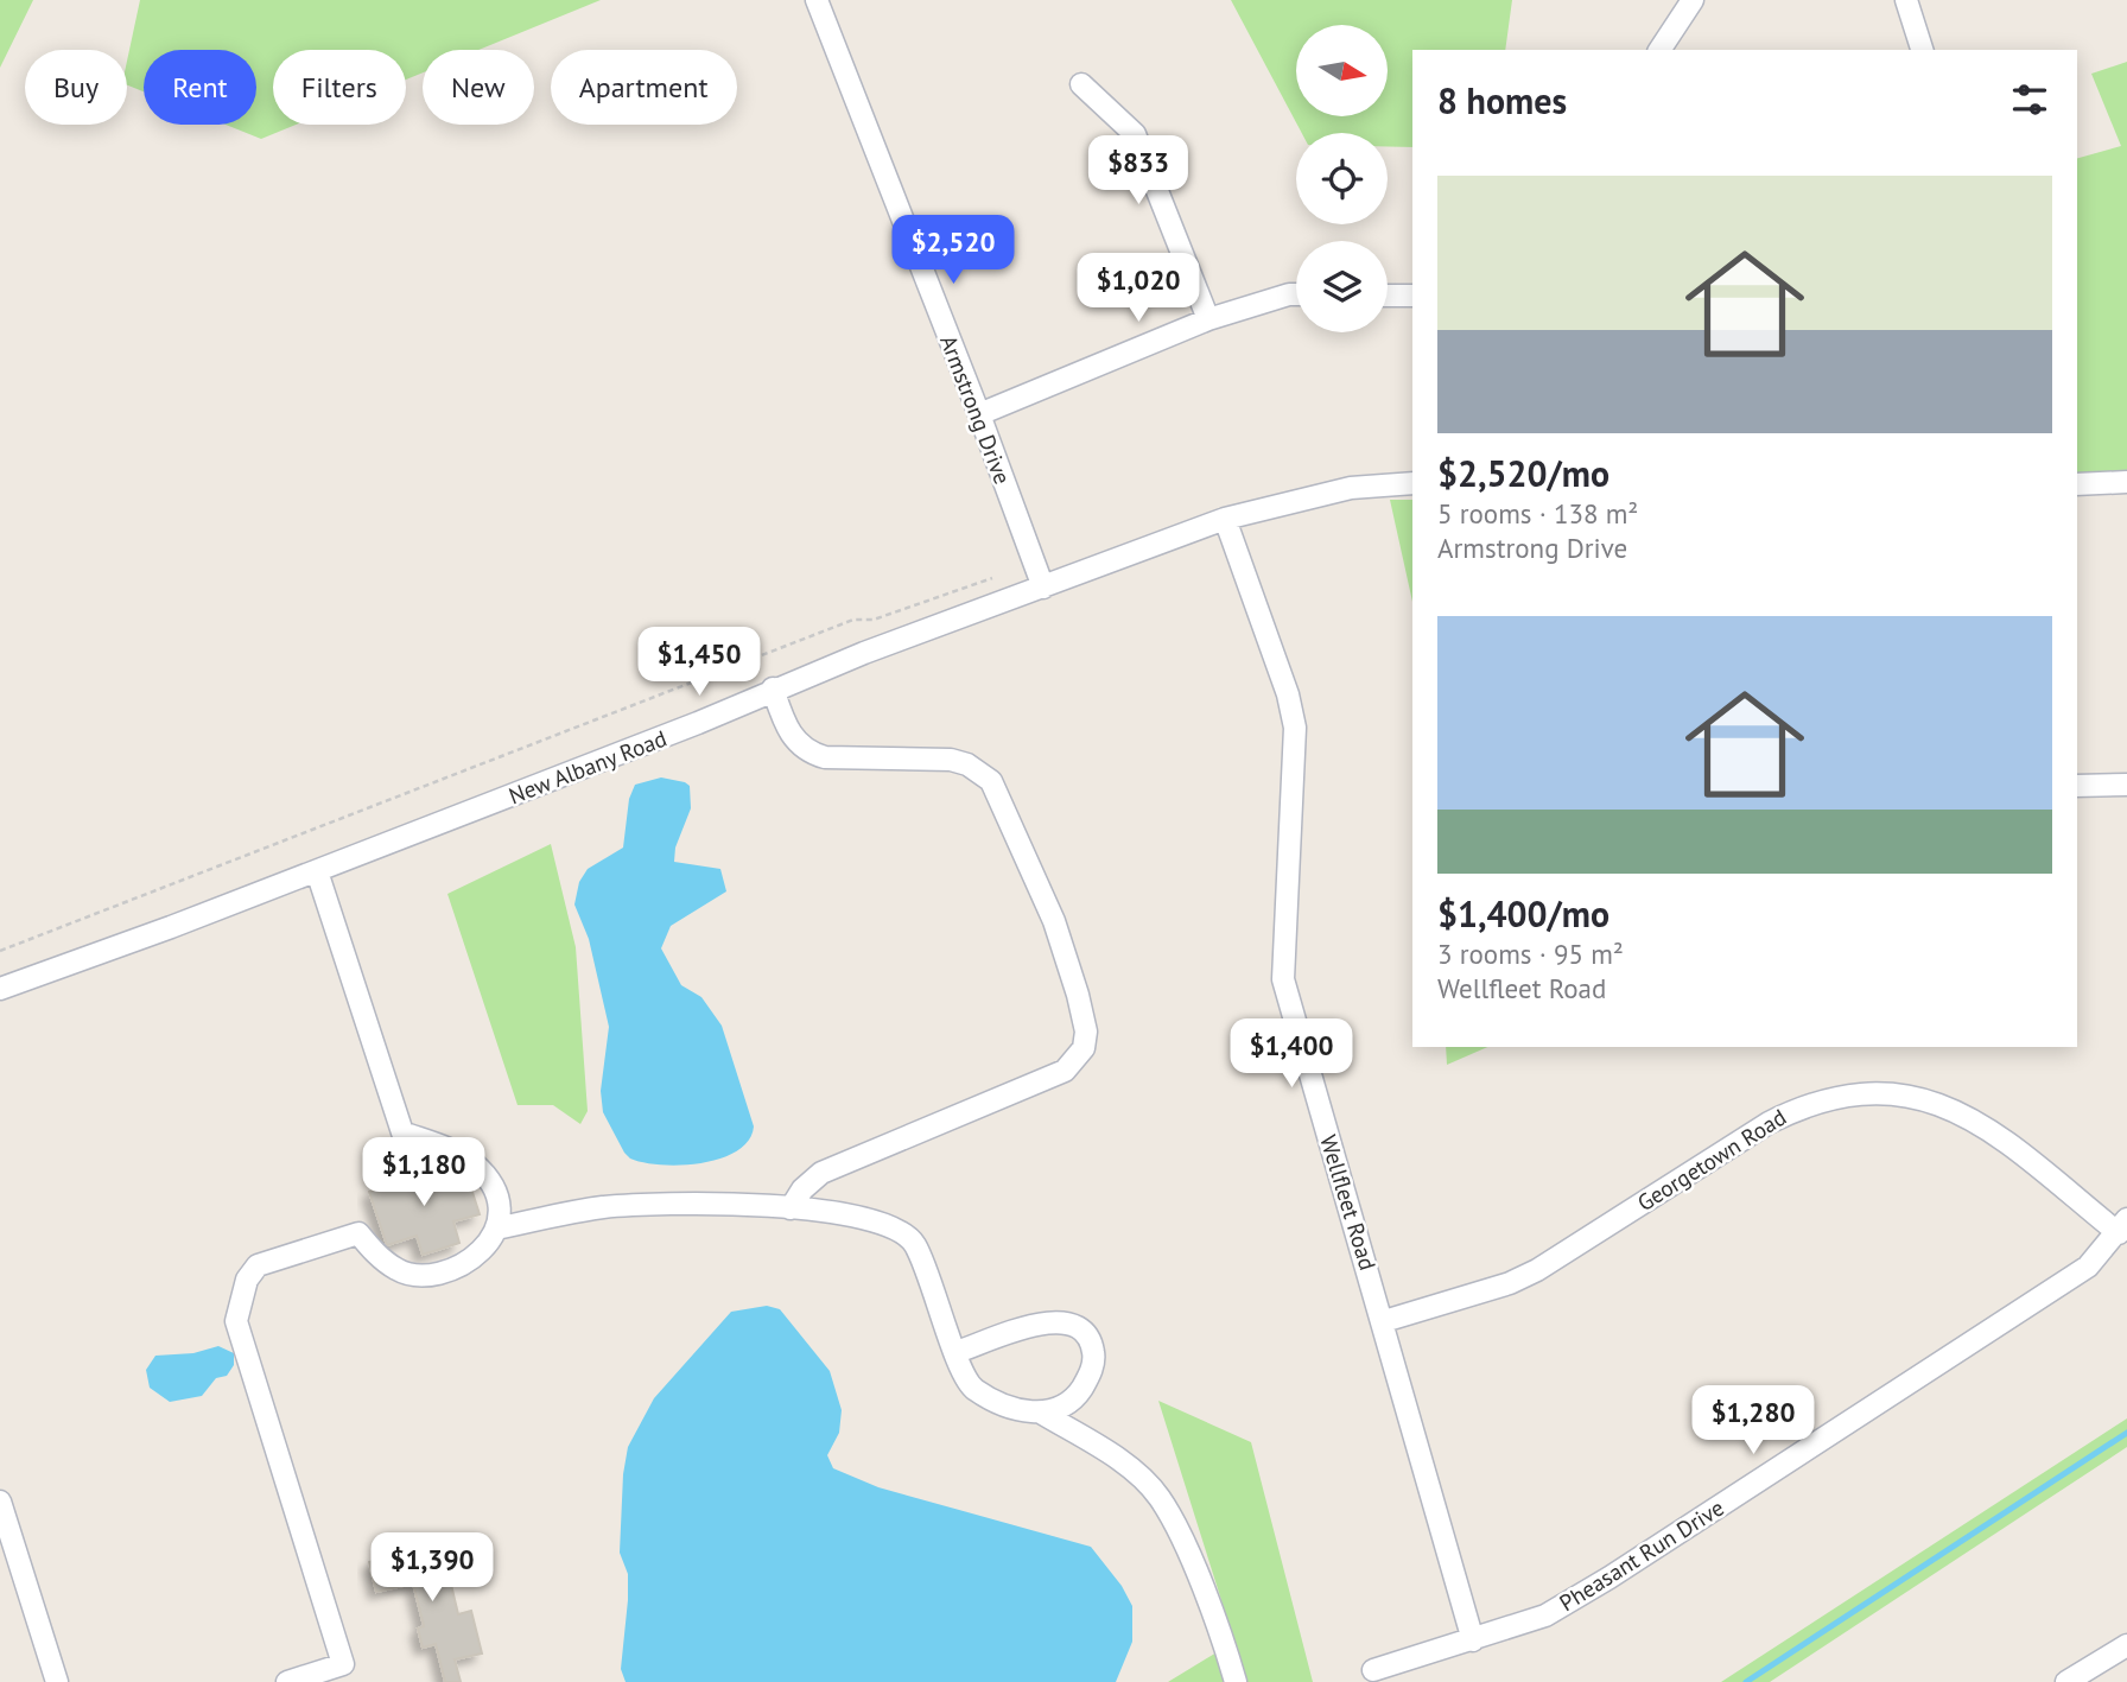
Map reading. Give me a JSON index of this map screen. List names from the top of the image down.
{
  "streets": {
    "street": [
      "Armstrong Drive",
      "New Albany Road",
      "Georgetown Road",
      "Wellfleet Road",
      "Pheasant Run Drive"
    ]
  },
  "crossings": [
    ["Armstrong Drive", "New Albany Road"],
    ["New Albany Road", "Wellfleet Road"],
    ["Georgetown Road", "Wellfleet Road"],
    ["Georgetown Road", "Pheasant Run Drive"],
    ["Wellfleet Road", "Pheasant Run Drive"]
  ],
  "north": "right",
  "page": {
    "chip": [
      "Buy",
      "Rent",
      "Filters",
      "New",
      "Apartment"
    ],
    "heading": "8 homes",
    "price": [
      "$833",
      "$2,520",
      "$1,020",
      "$1,450",
      "$1,400",
      "$1,180",
      "$1,280",
      "$1,390"
    ],
    "list": [
      {
        "name": "$2,520/mo",
        "note": "5 rooms · 138 m² · Armstrong Drive"
      },
      {
        "name": "$1,400/mo",
        "note": "3 rooms · 95 m² · Wellfleet Road"
      }
    ]
  }
}
